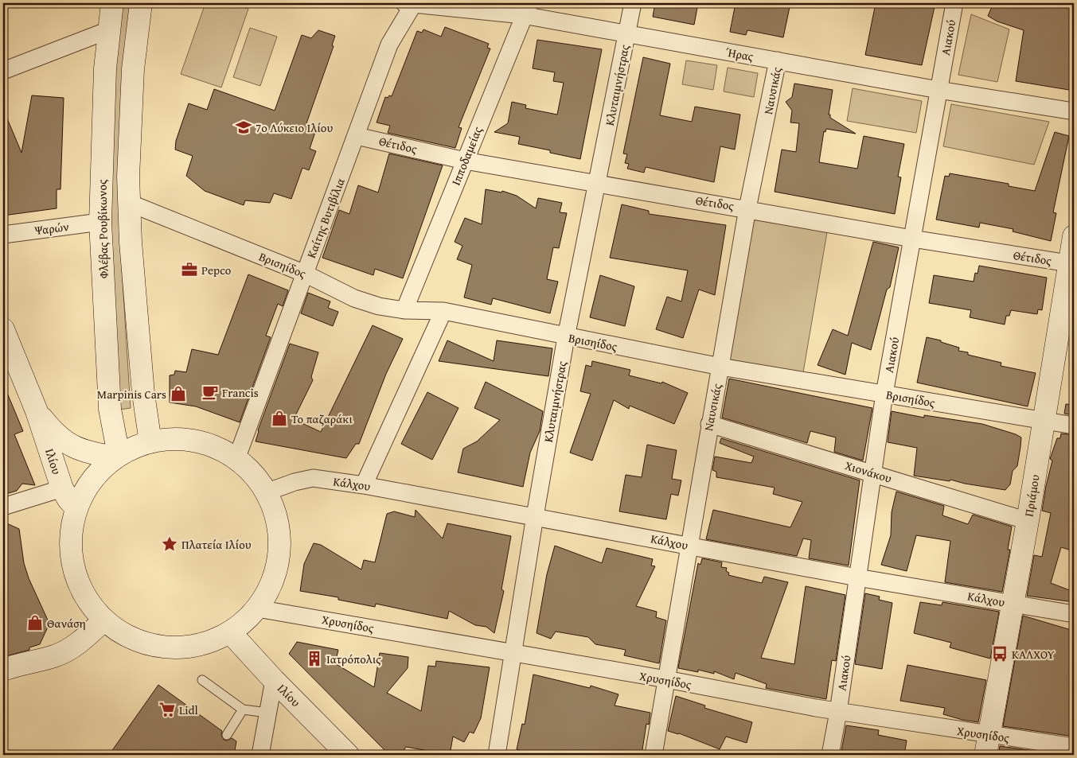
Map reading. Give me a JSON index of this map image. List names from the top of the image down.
{
  "streets": {
    "street": [
      "Αιακού",
      "Ήρας",
      "Κλυταιμνήστρας",
      "Ναυσικάς",
      "Θέτιδος",
      "Ιπποδαμείας",
      "Καίτης Βυτιβίλια",
      "Ψαρών",
      "Φλέβας Ρουβίκωνος",
      "Βρισηίδος",
      "Ιλίου",
      "Χιονάκου",
      "Κάλχου",
      "Πριάμου",
      "Χρυσηίδος"
    ]
  },
  "crossings": [
    ["Αιακού", "Ήρας"],
    ["Αιακού", "Θέτιδος"],
    ["Αιακού", "Βρισηίδος"],
    ["Αιακού", "Χιονάκου"],
    ["Αιακού", "Κάλχου"],
    ["Αιακού", "Χρυσηίδος"],
    ["Ήρας", "Κλυταιμνήστρας"],
    ["Ήρας", "Ναυσικάς"],
    ["Ήρας", "Ιπποδαμείας"],
    ["Ήρας", "Καίτης Βυτιβίλια"],
    ["Κλυταιμνήστρας", "Θέτιδος"],
    ["Κλυταιμνήστρας", "Βρισηίδος"],
    ["Κλυταιμνήστρας", "Κάλχου"],
    ["Κλυταιμνήστρας", "Χρυσηίδος"],
    ["Ναυσικάς", "Θέτιδος"],
    ["Ναυσικάς", "Βρισηίδος"],
    ["Ναυσικάς", "Χιονάκου"],
    ["Ναυσικάς", "Κάλχου"],
    ["Ναυσικάς", "Χρυσηίδος"],
    ["Θέτιδος", "Ιπποδαμείας"],
    ["Θέτιδος", "Καίτης Βυτιβίλια"],
    ["Θέτιδος", "Πριάμου"],
    ["Ιπποδαμείας", "Βρισηίδος"],
    ["Καίτης Βυτιβίλια", "Βρισηίδος"],
    ["Ψαρών", "Φλέβας Ρουβίκωνος"],
    ["Φλέβας Ρουβίκωνος", "Ιλίου"],
    ["Βρισηίδος", "Πριάμου"],
    ["Χιονάκου", "Πριάμου"],
    ["Κάλχου", "Πριάμου"],
    ["Πριάμου", "Χρυσηίδος"]
  ],
  "places": {
    "school or university": ["7ο Λύκειο Ιλίου"],
    "office": ["Pepco"],
    "cafe": ["Francis"],
    "shop": ["Marpinis Cars", "Το παζαράκι", "Θανάση"],
    "place": ["Πλατεία Ιλίου"],
    "bus stop": ["ΚΑΛΧΟΥ"],
    "building": ["Ιατρόπολις"],
    "supermarket": ["Lidl"]
  }
}
